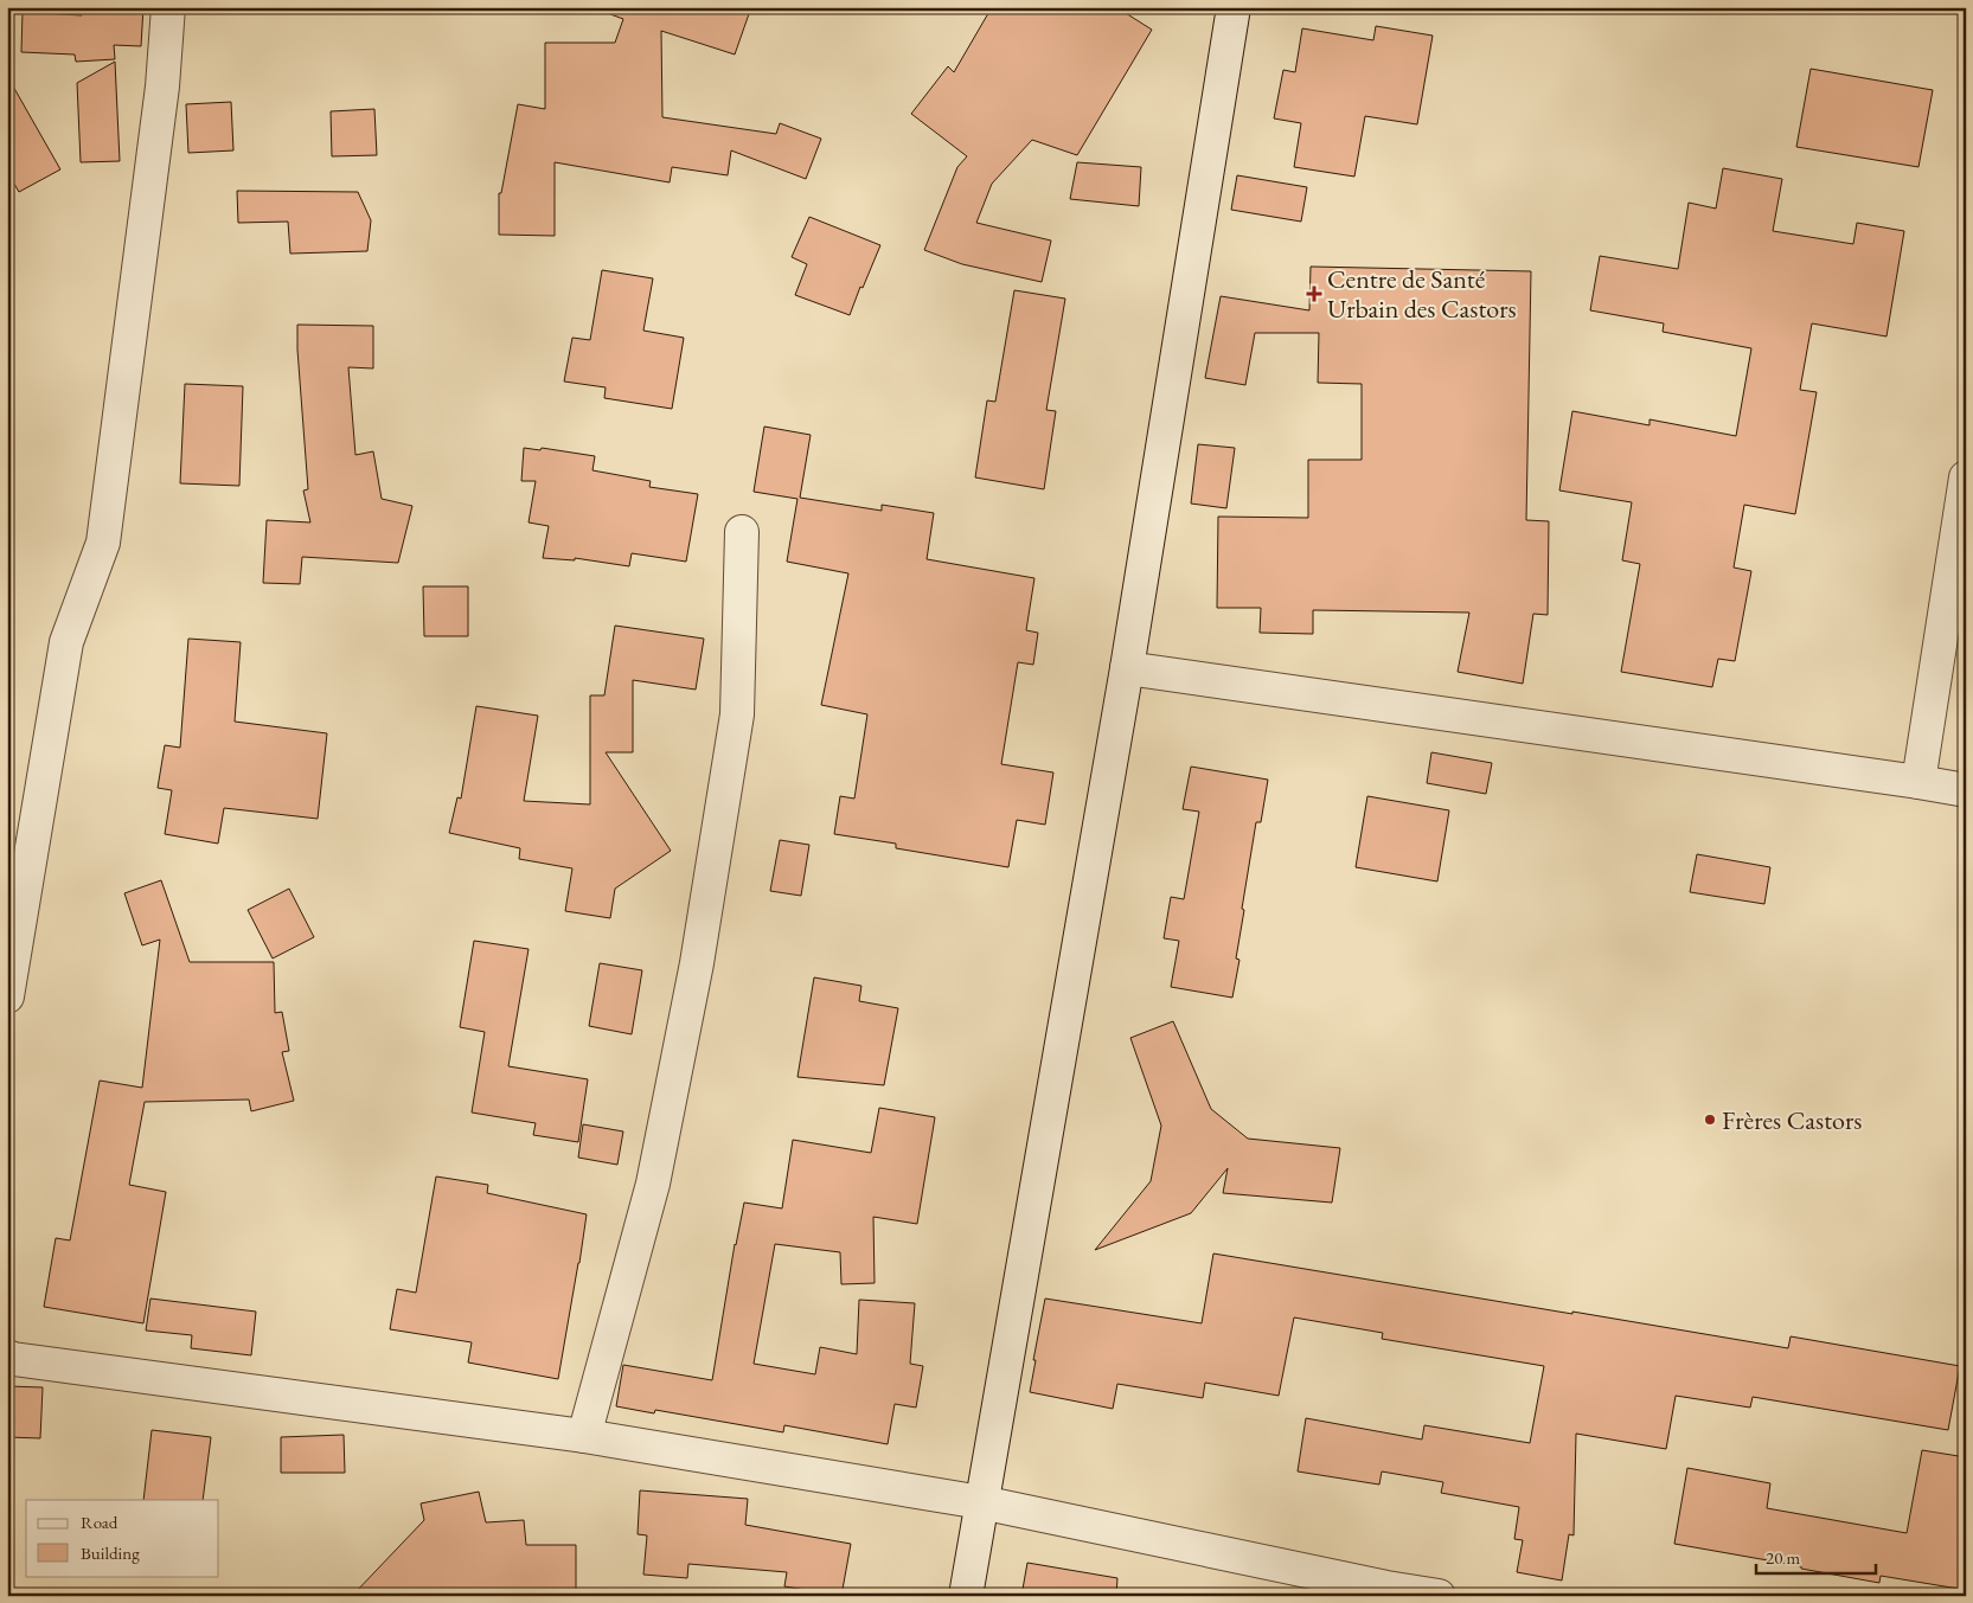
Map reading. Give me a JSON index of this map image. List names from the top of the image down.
{
  "places": {
    "health": ["Centre de Santé Urbain des Castors"],
    "other": ["Frères Castors"]
  },
  "legend": ["Road", "Building"],
  "scale_bar": "20 m"
}
